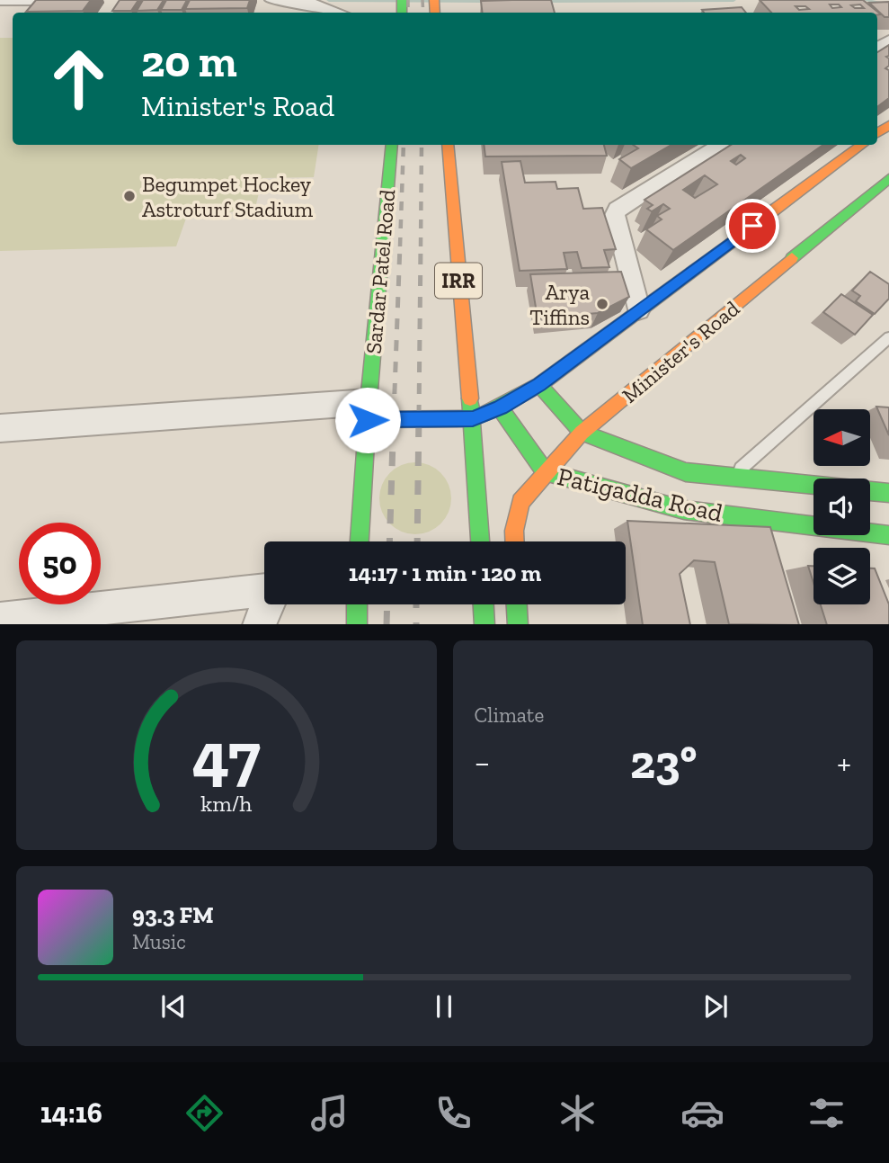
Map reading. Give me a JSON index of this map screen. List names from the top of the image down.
{
  "streets": {
    "main road": [
      "Sardar Patel Road",
      "IRR",
      "Minister's Road",
      "Patigadda Road"
    ]
  },
  "crossings": [
    ["Minister's Road", "Patigadda Road"]
  ],
  "places": ["Begumpet Hockey Astroturf Stadium", "Arya Tiffins"],
  "north": "left",
  "page": {
    "turn": ["20 m", "Minister's Road"],
    "limit": "50",
    "trip": "14:17 · 1 min · 120 m",
    "tile": "Climate",
    "heat": ["−", "23°", "+"],
    "song": ["93.3 FM", "Music"],
    "tabs": "14:16",
    "gauge": ["47", "km/h"]
  }
}
